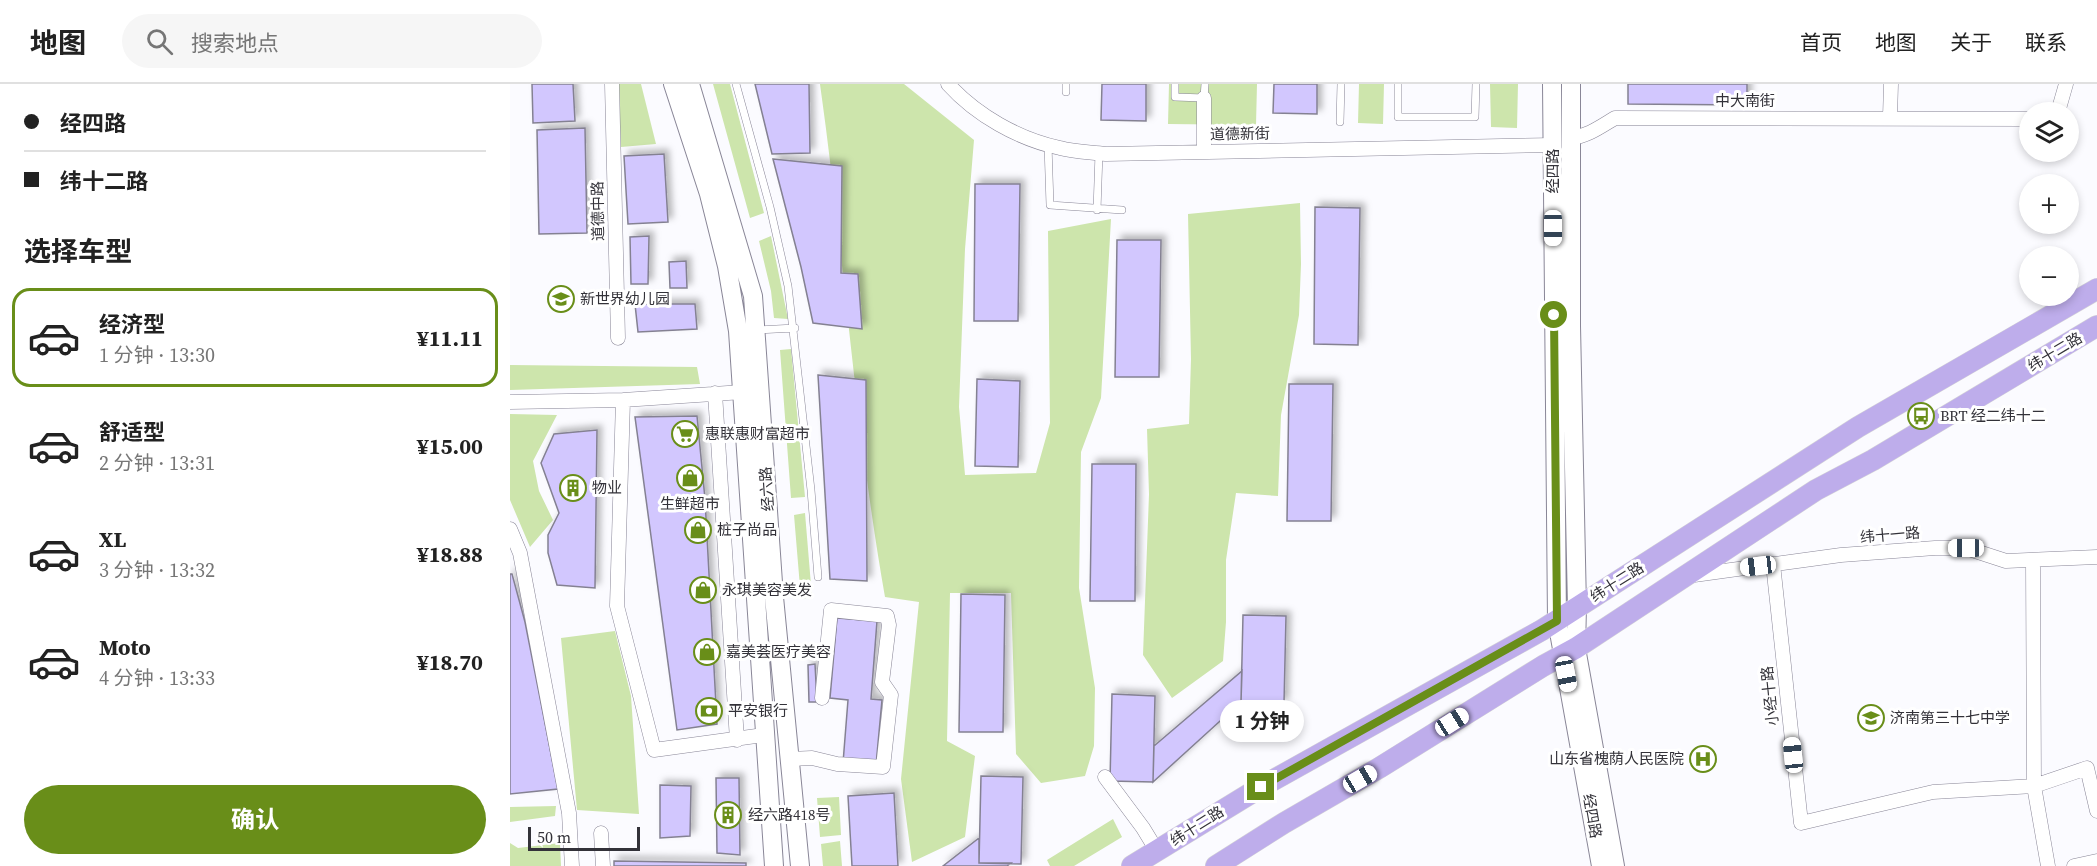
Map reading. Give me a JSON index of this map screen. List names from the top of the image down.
{
  "streets": {
    "main road": ["经四路", "纬十二路", "经六路"],
    "street": [
      "中大南街",
      "道德新街",
      "道德中路",
      "纬十一路",
      "小经十路"
    ]
  },
  "crossings": [
    ["中大南街", "经四路"],
    ["道德新街", "经四路"],
    ["经四路", "纬十二路"],
    ["纬十二路", "纬十一路"],
    ["纬十一路", "小经十路"]
  ],
  "places": {
    "school or university": ["新世界幼儿园", "济南第三十七中学"],
    "bus stop": ["BRT 经二纬十二"],
    "supermarket": ["惠联惠财富超市"],
    "shop": [
      "生鲜超市",
      "桩子尚品",
      "永琪美容美发",
      "嘉美荟医疗美容"
    ],
    "building": ["物业", "经六路418号"],
    "bank": ["平安银行"],
    "hospital": ["山东省槐荫人民医院"]
  },
  "scale_bar": "50 m",
  "page": {
    "header": "地图",
    "search": "搜索地点",
    "nav": [
      "首页",
      "地图",
      "关于",
      "联系"
    ],
    "banner": ["经四路", "纬十二路"],
    "map_buttons": ["+", "−"],
    "heading": "选择车型",
    "list": [
      {
        "name": "经济型",
        "note": "1 分钟 · 13:30",
        "value": "¥11.11"
      },
      {
        "name": "舒适型",
        "note": "2 分钟 · 13:31",
        "value": "¥15.00"
      },
      {
        "name": "XL",
        "note": "3 分钟 · 13:32",
        "value": "¥18.88"
      },
      {
        "name": "Moto",
        "note": "4 分钟 · 13:33",
        "value": "¥18.70"
      }
    ],
    "bubble": "1 分钟",
    "buttons": "确认",
    "scale": "50 m"
  }
}
